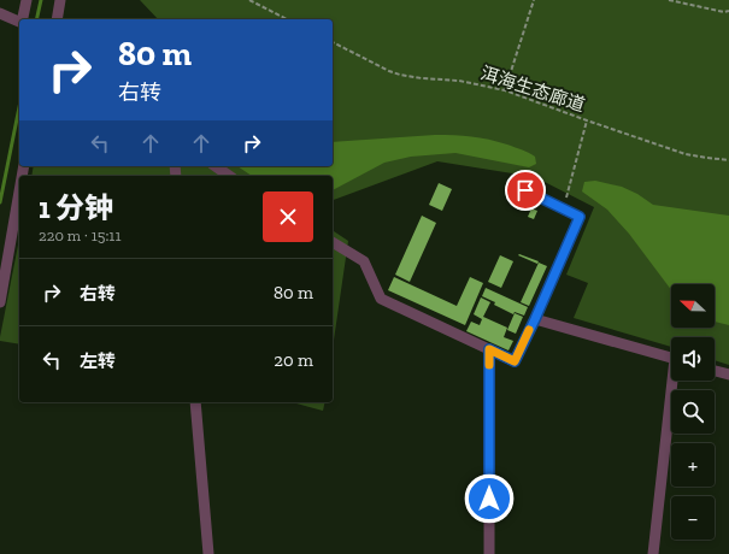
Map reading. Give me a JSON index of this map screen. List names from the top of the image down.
{
  "streets": {
    "path": ["洱海生态廊道"]
  },
  "north": "left",
  "page": {
    "turn": ["80 m", "右转"],
    "heading": ["1 分钟", "220 m · 15:11"],
    "list": [
      {
        "name": "右转",
        "value": "80 m"
      },
      {
        "name": "左转",
        "value": "20 m"
      }
    ],
    "map_buttons": ["+", "−"]
  }
}
